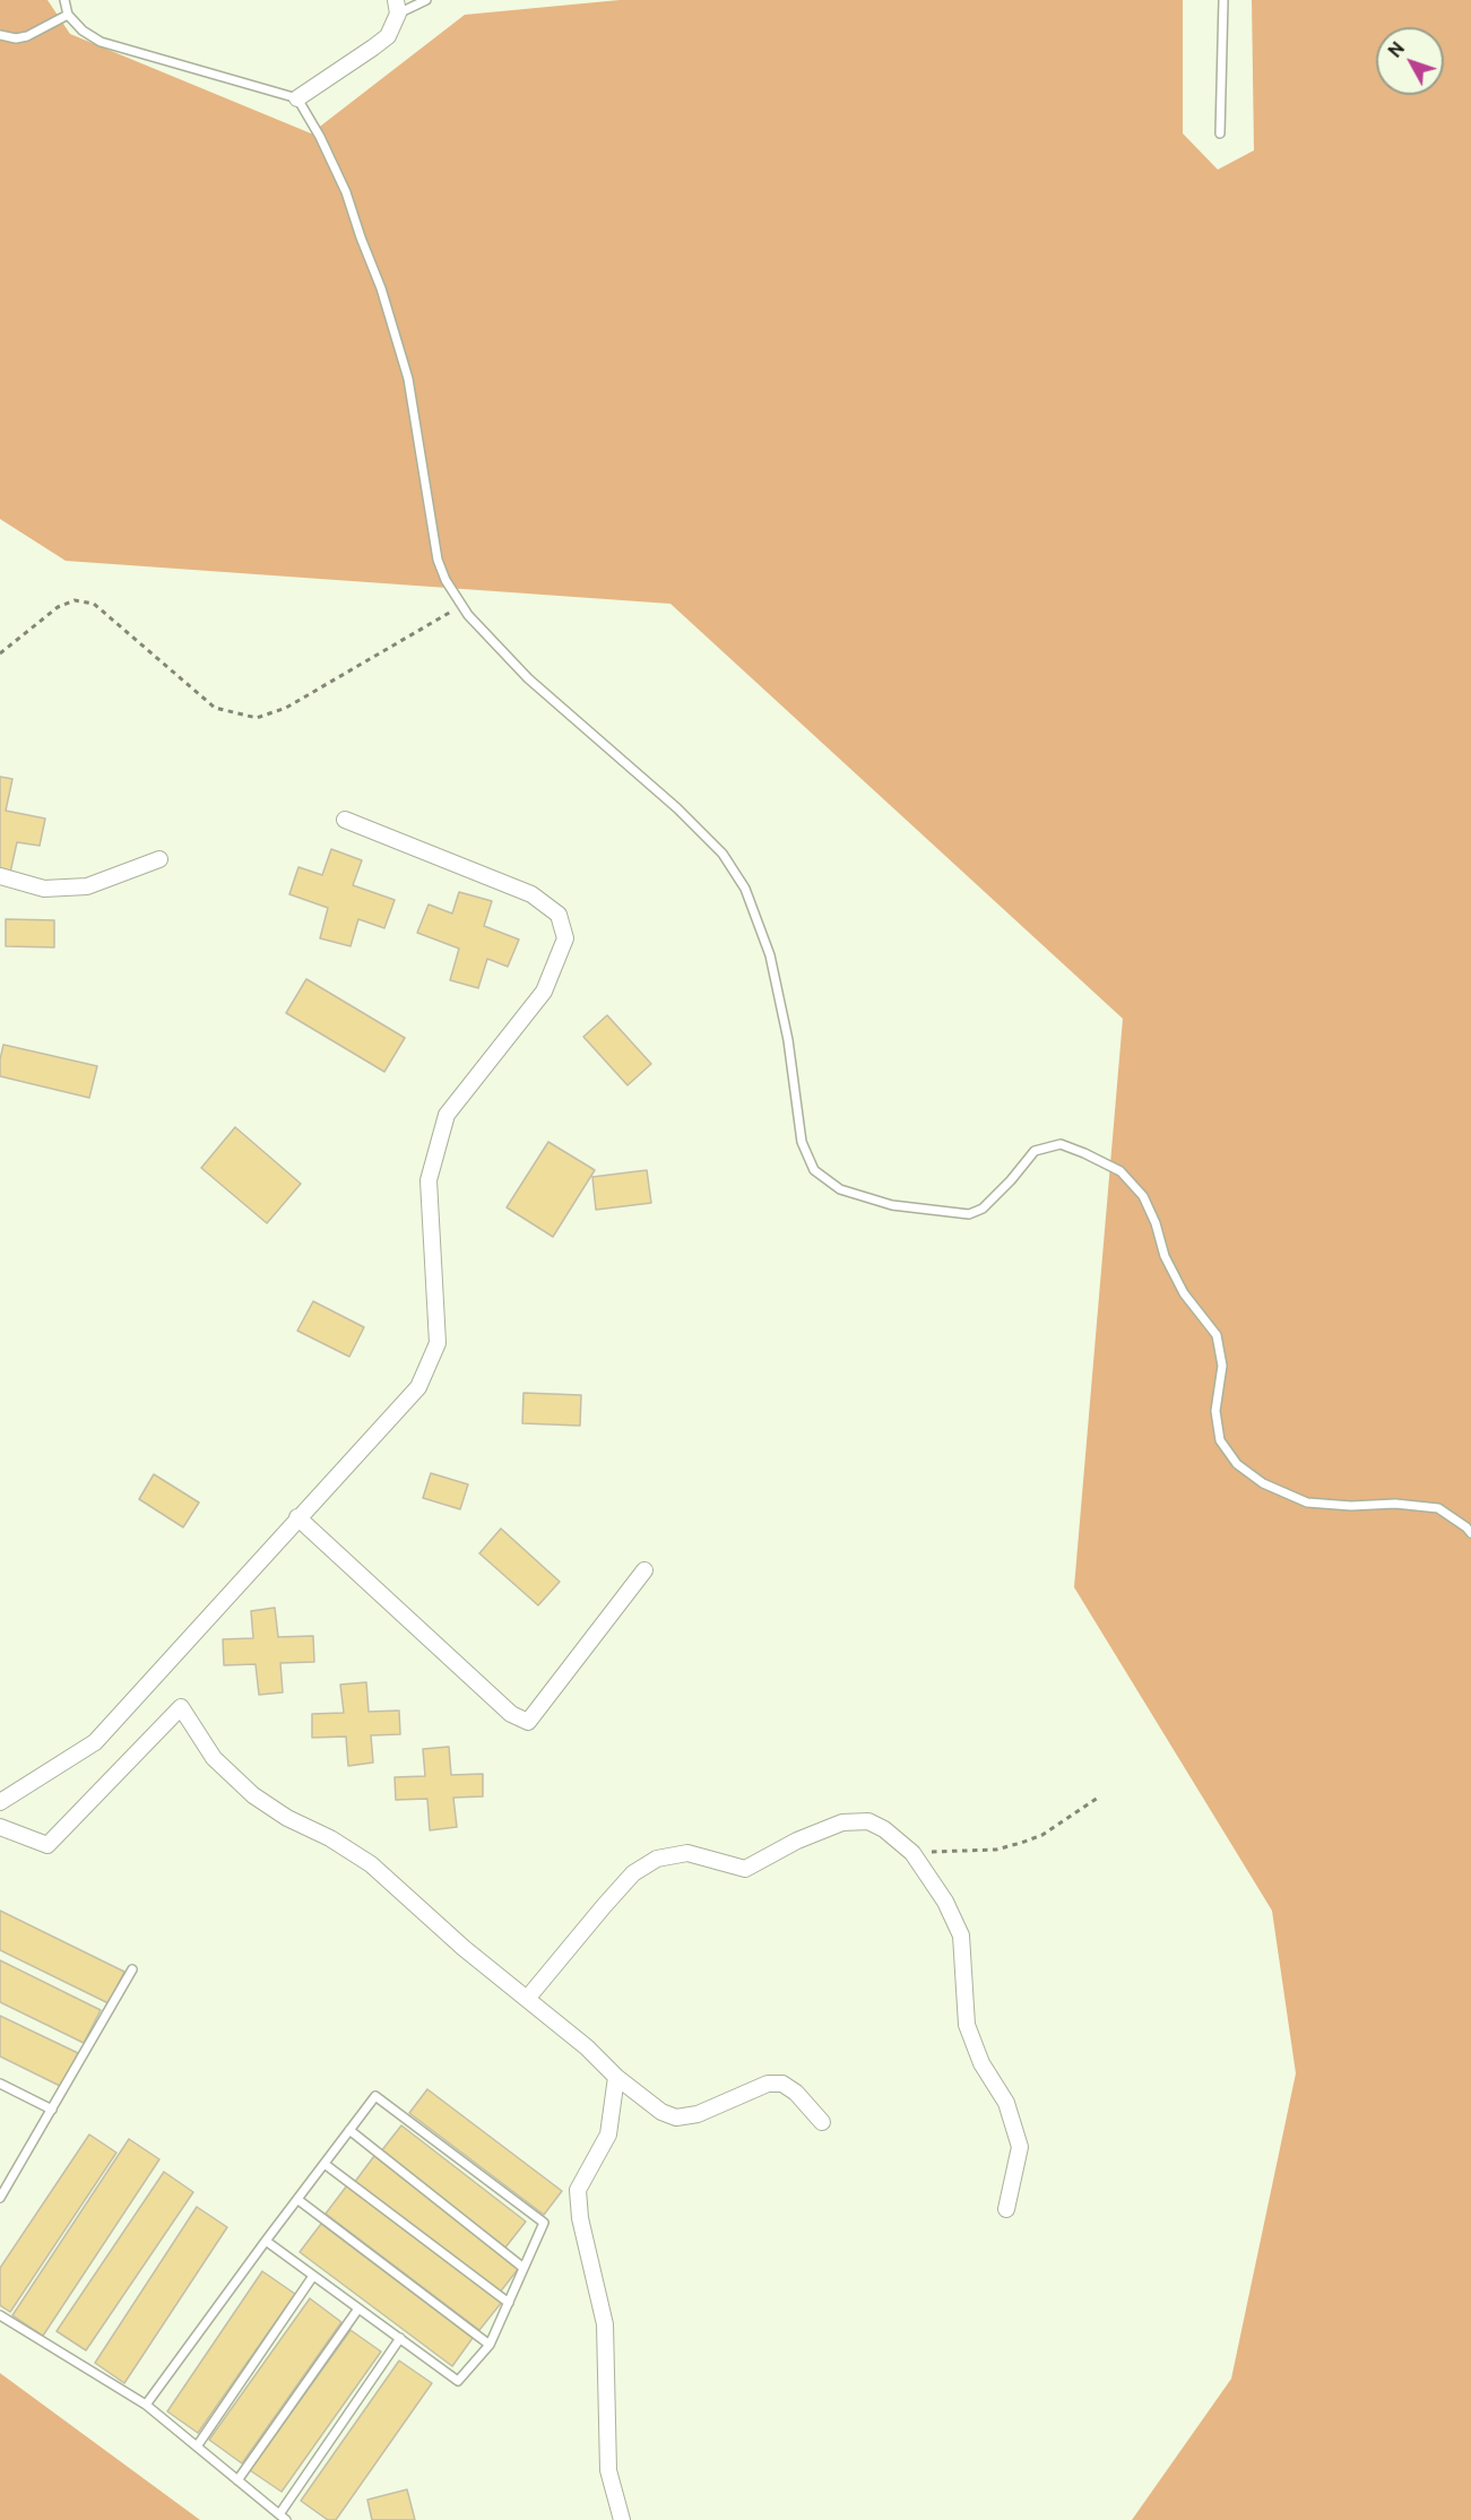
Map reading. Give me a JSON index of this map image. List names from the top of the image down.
{
  "north": "top left"
}
